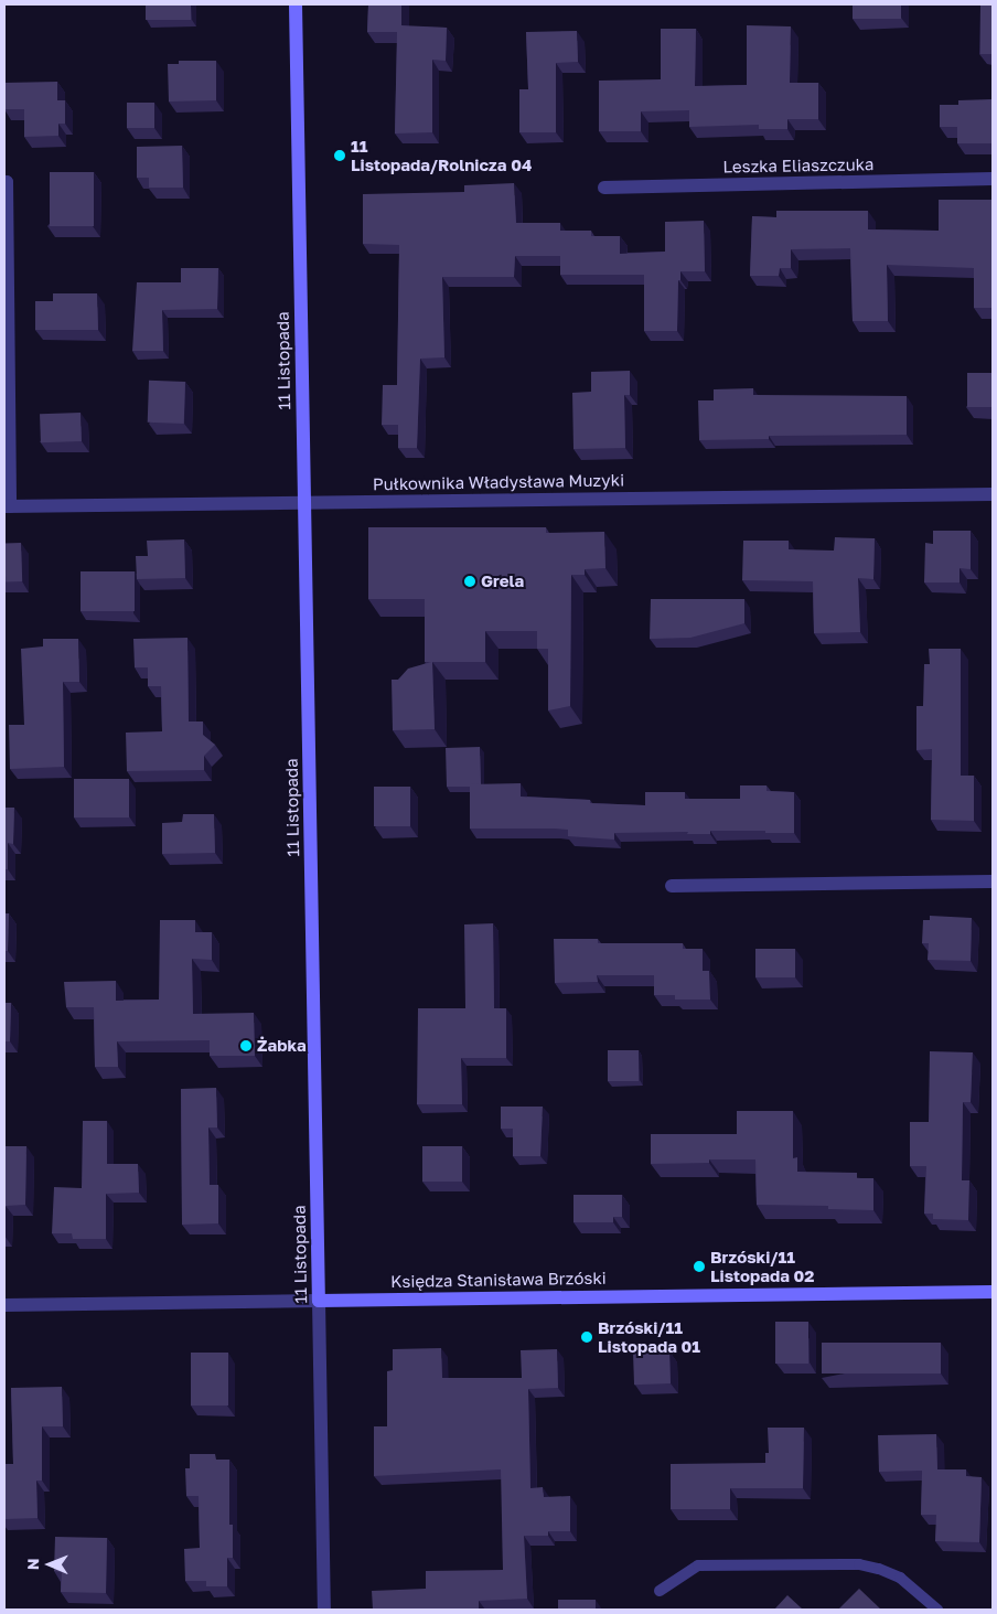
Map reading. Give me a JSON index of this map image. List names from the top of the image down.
{
  "streets": {
    "main road": ["11 Listopada", "Księdza Stanisława Brzóski"],
    "street": ["Leszka Eliaszczuka", "Pułkownika Władysława Muzyki"]
  },
  "crossings": [
    ["11 Listopada", "Pułkownika Władysława Muzyki"],
    ["11 Listopada", "Księdza Stanisława Brzóski"]
  ],
  "places": [
    "11 Listopada/Rolnicza 04",
    "Grela",
    "Żabka",
    "Brzóski/11 Listopada 02",
    "Brzóski/11 Listopada 01"
  ],
  "north": "left"
}
